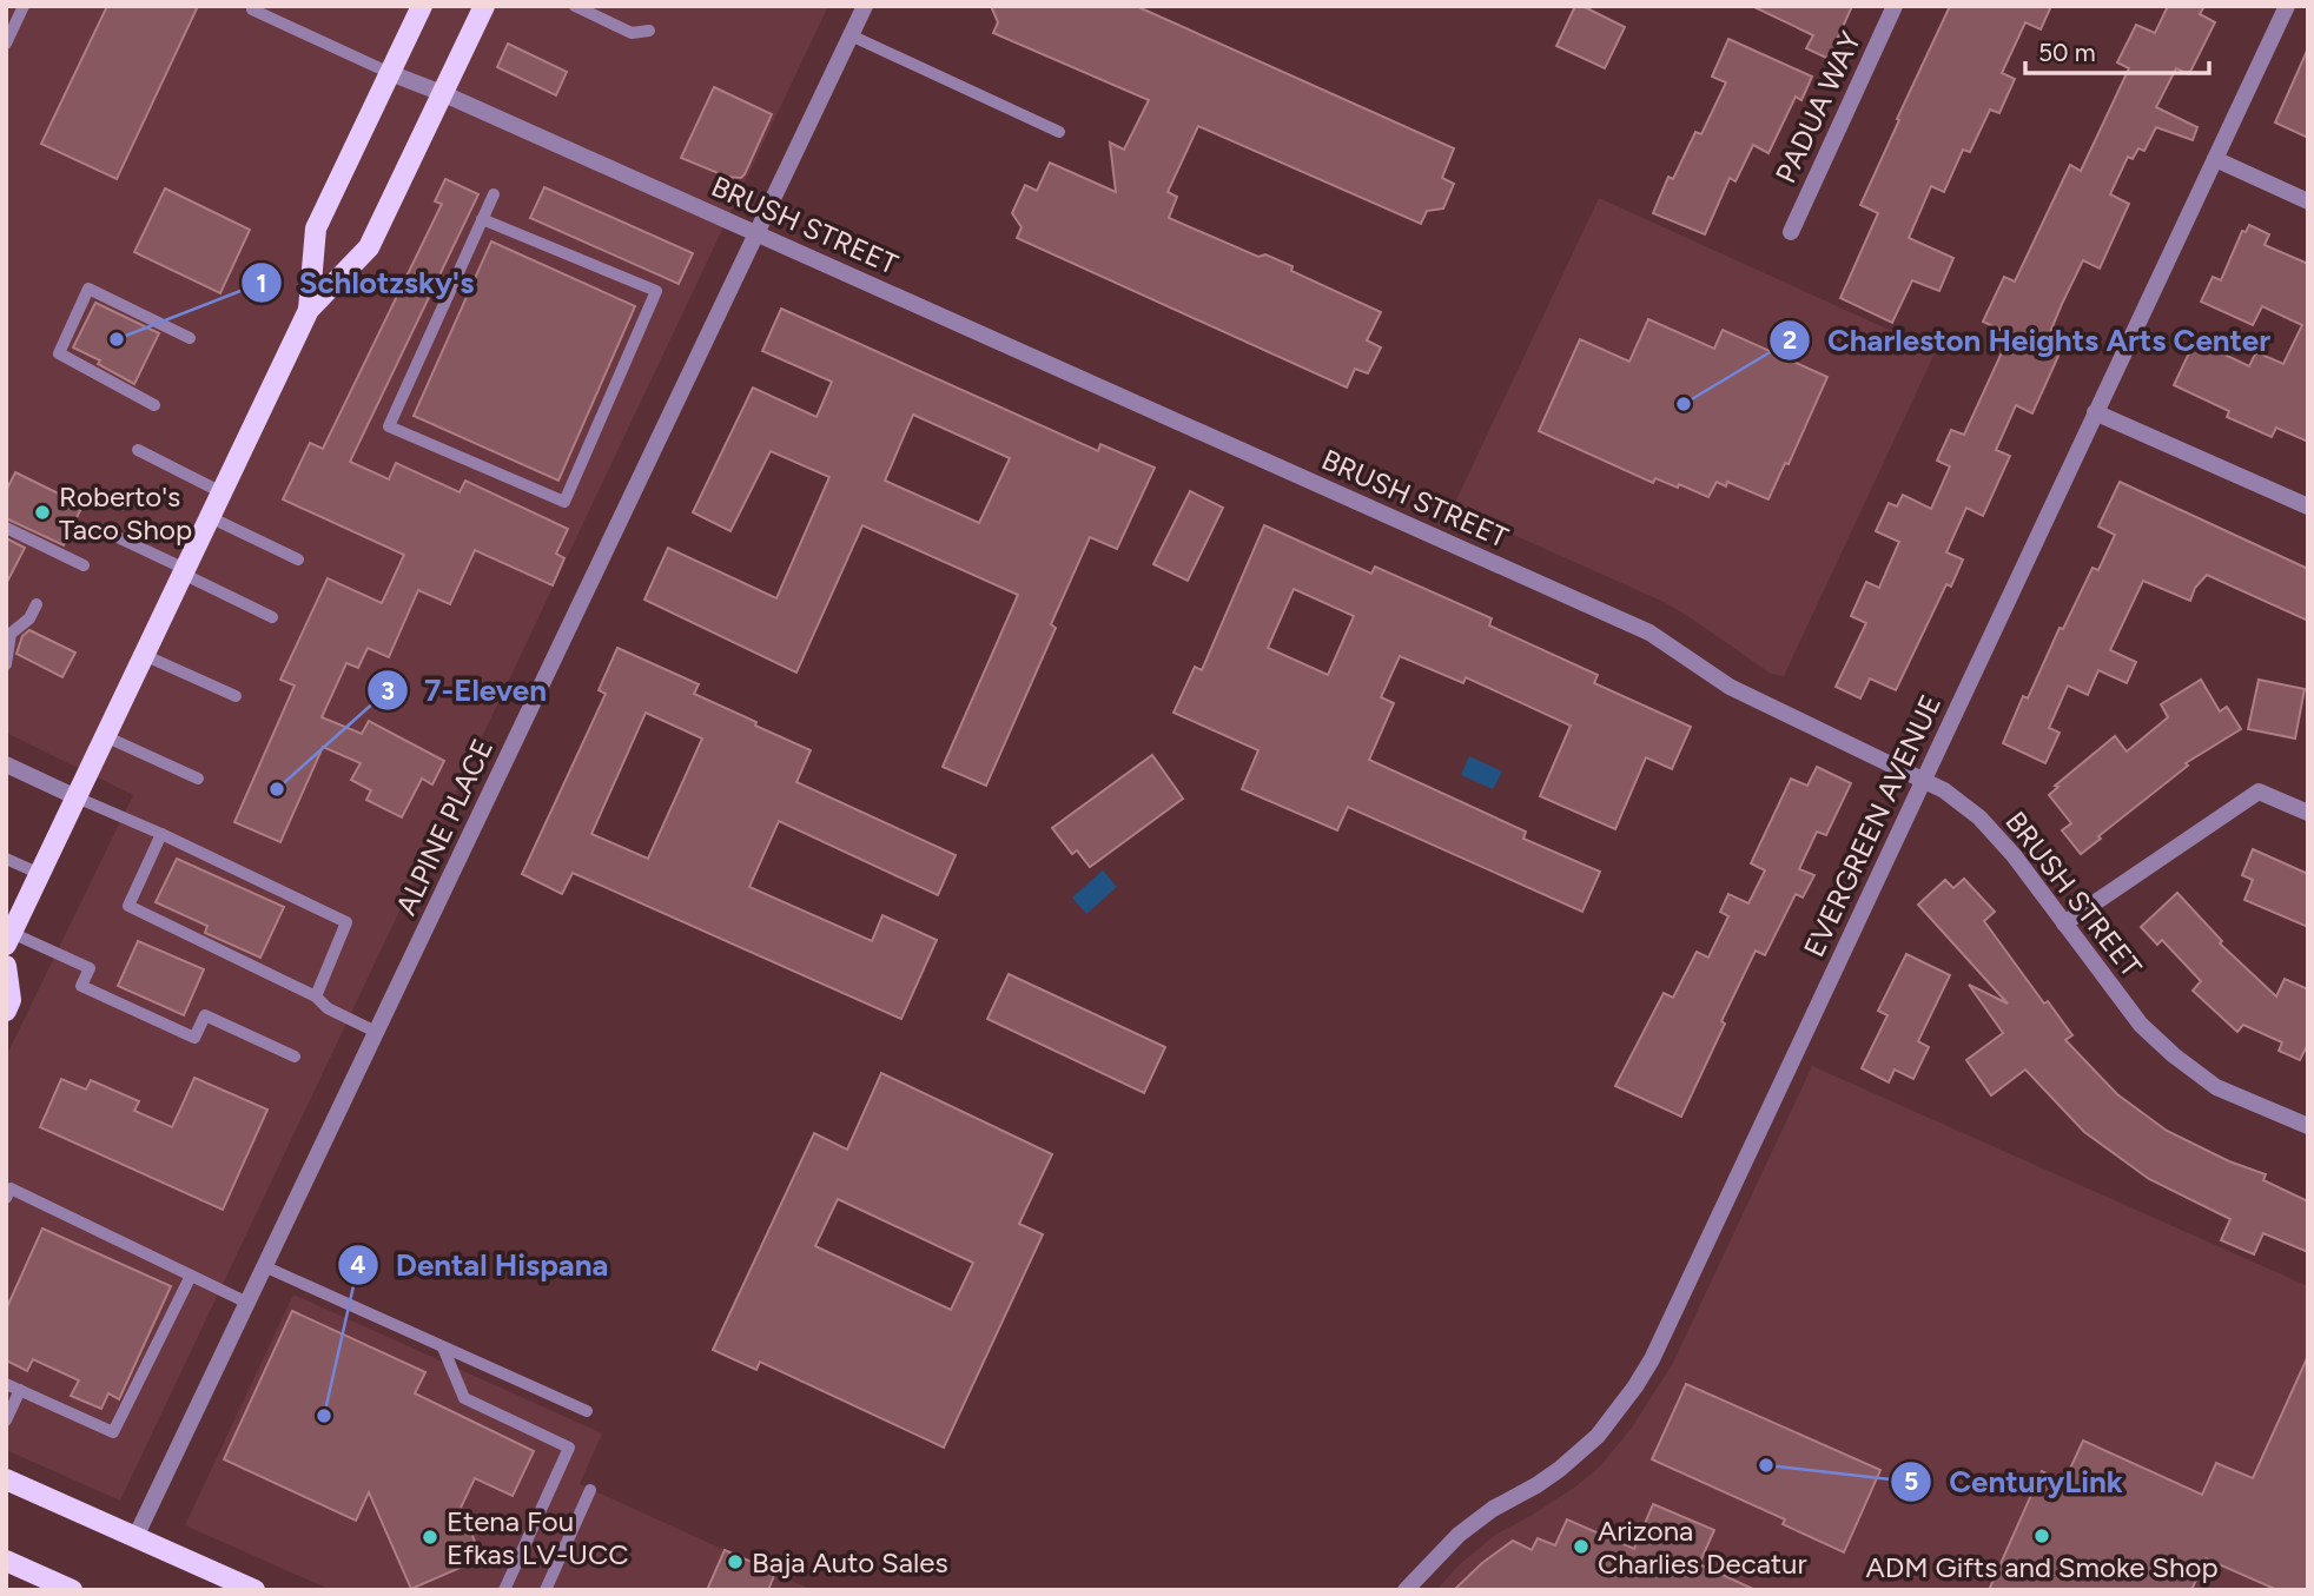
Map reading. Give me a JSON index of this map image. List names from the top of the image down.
{
  "streets": {
    "street": [
      "PADUA WAY",
      "BRUSH STREET",
      "EVERGREEN AVENUE",
      "ALPINE PLACE"
    ]
  },
  "crossings": [
    ["BRUSH STREET", "EVERGREEN AVENUE"],
    ["BRUSH STREET", "ALPINE PLACE"]
  ],
  "places": [
    "Schlotzsky's",
    "Charleston Heights Arts Center",
    "Roberto's Taco Shop",
    "7-Eleven",
    "Dental Hispana",
    "CenturyLink",
    "ADM Gifts and Smoke Shop",
    "Etena Fou Efkas LV-UCC",
    "Arizona Charlies Decatur",
    "Baja Auto Sales"
  ],
  "scale_bar": "50 m"
}
